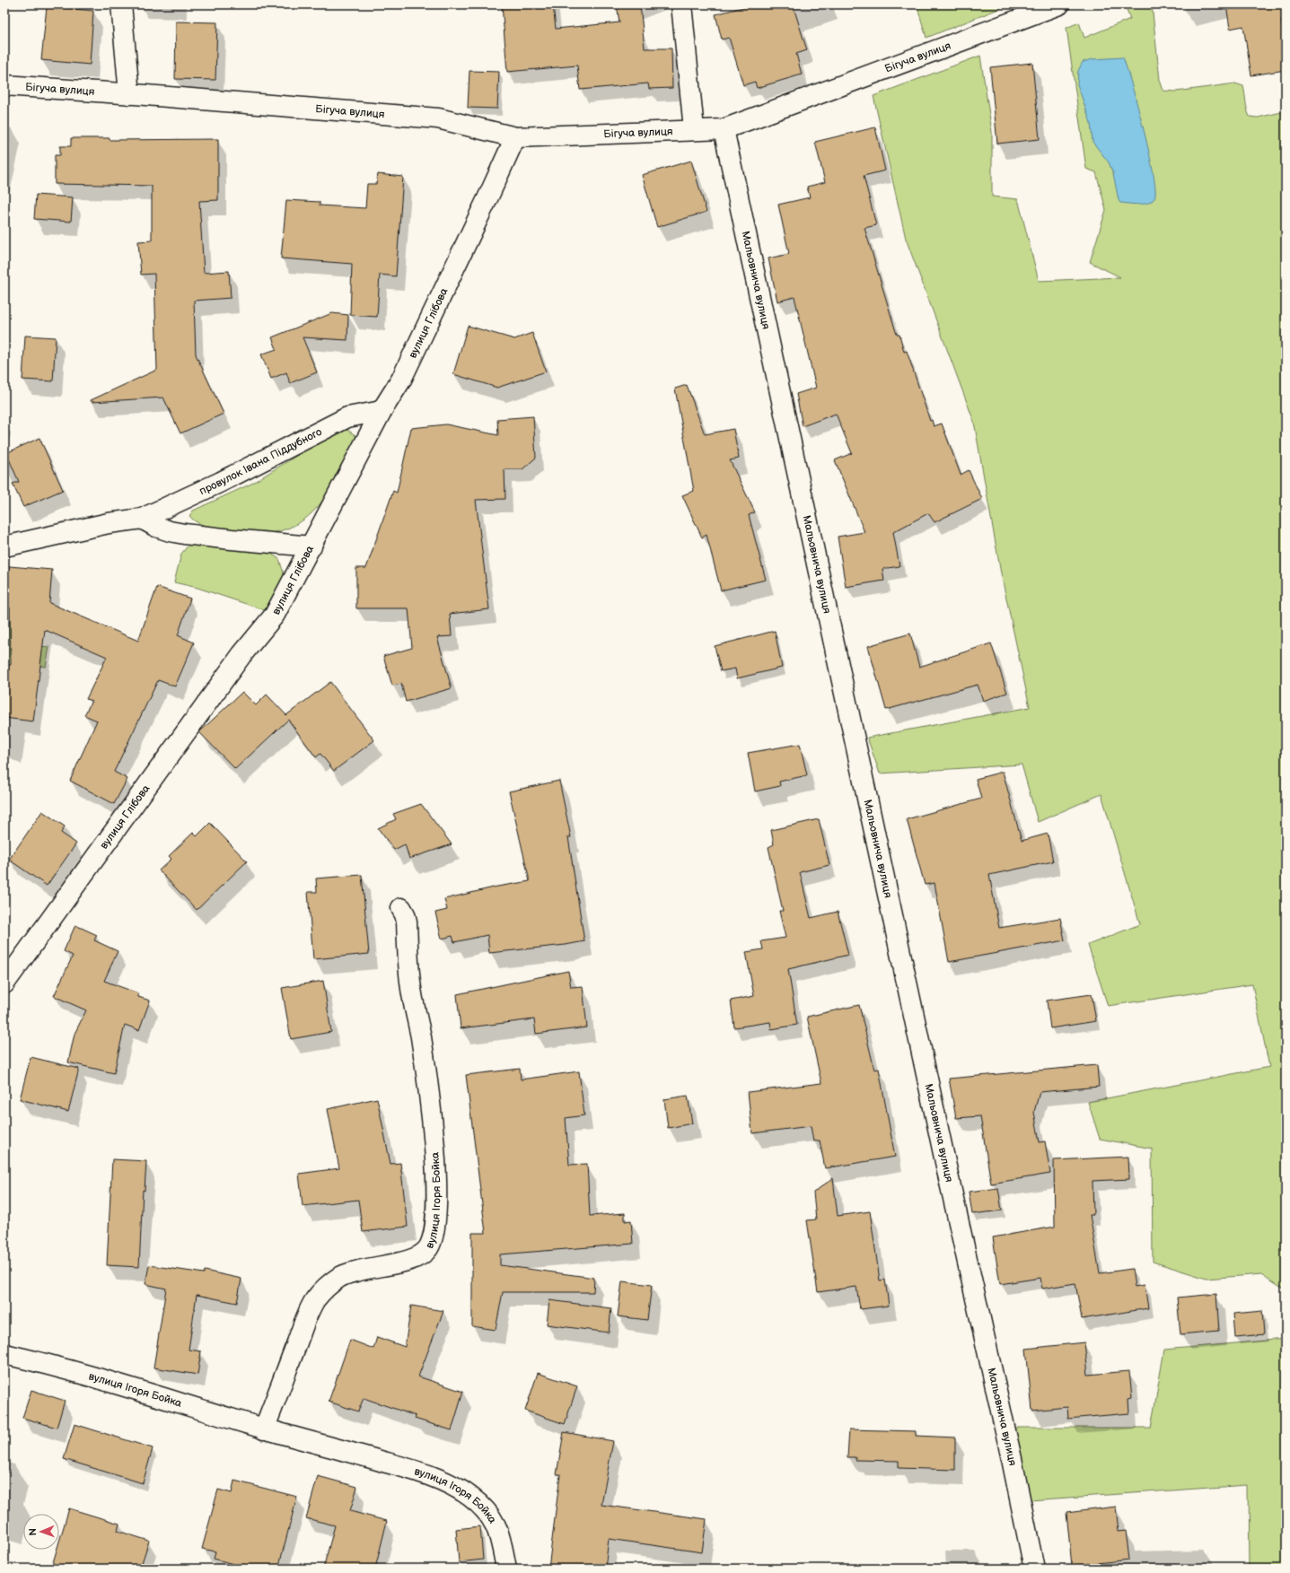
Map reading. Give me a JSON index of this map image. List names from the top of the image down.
{
  "streets": {
    "street": [
      "Бігуча вулиця",
      "Мальовнича вулиця",
      "вулиця Глібова",
      "провулок Івана Піддубного",
      "вулиця Ігоря Бойка"
    ]
  },
  "crossings": [
    ["Бігуча вулиця", "Мальовнича вулиця"],
    ["Бігуча вулиця", "вулиця Глібова"],
    ["вулиця Глібова", "провулок Івана Піддубного"]
  ],
  "north": "left"
}
